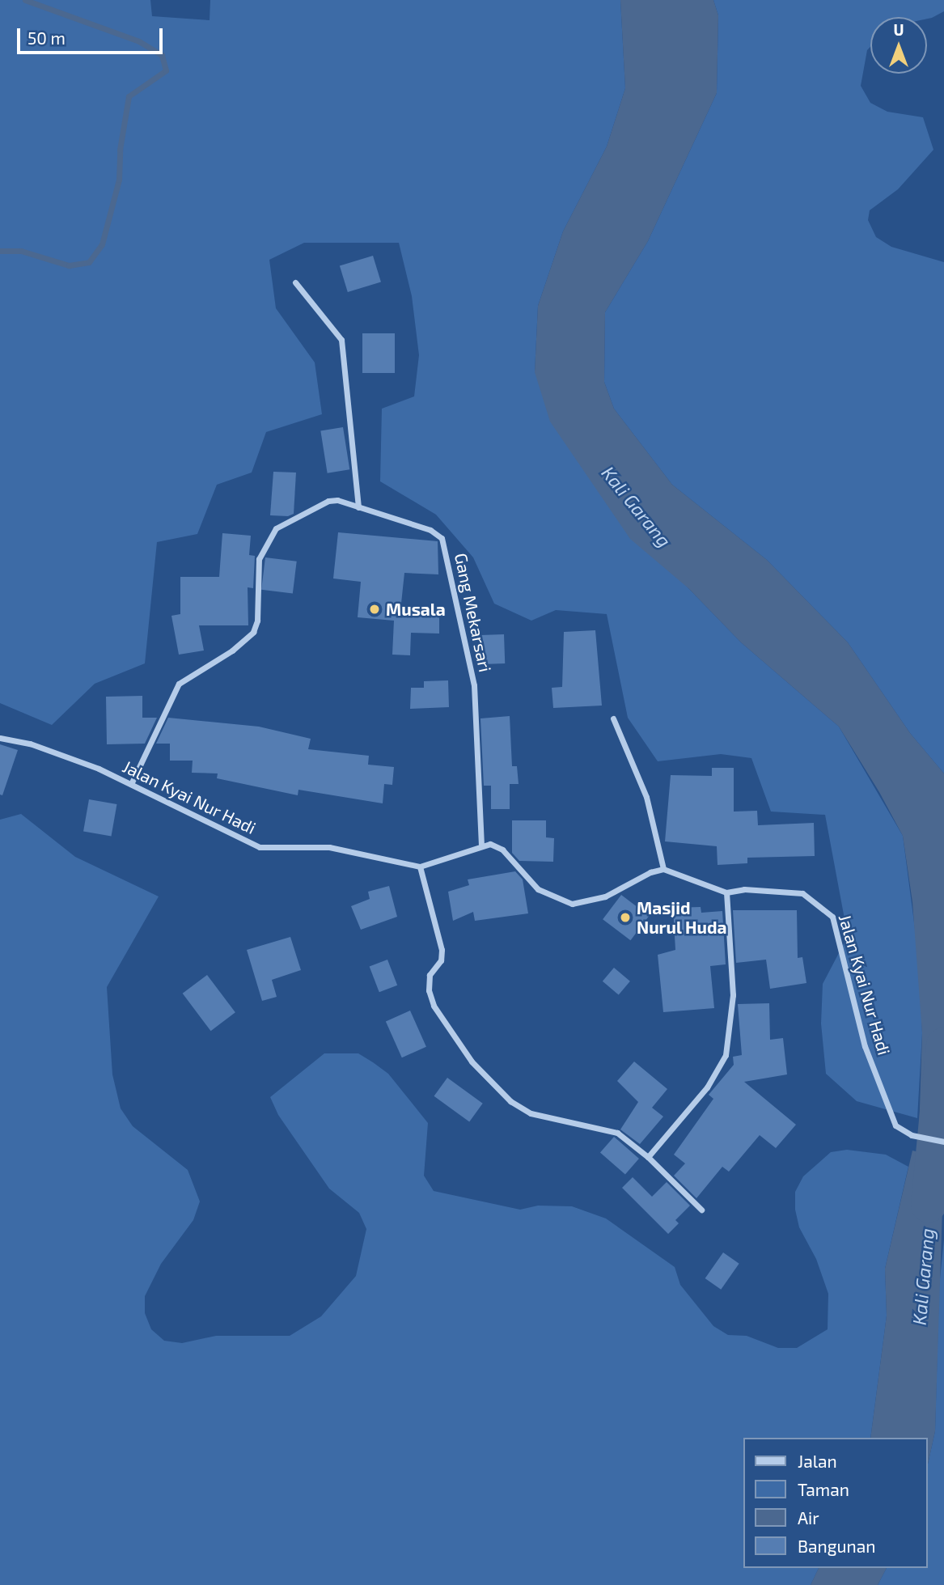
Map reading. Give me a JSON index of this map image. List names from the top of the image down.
{
  "streets": {
    "street": ["Gang Mekarsari", "Jalan Kyai Nur Hadi"]
  },
  "crossings": [
    ["Gang Mekarsari", "Jalan Kyai Nur Hadi"]
  ],
  "water": ["Kali Garang"],
  "places": ["Musala", "Masjid Nurul Huda"],
  "legend": [
    "Jalan",
    "Taman",
    "Air",
    "Bangunan"
  ],
  "scale_bar": "50 m",
  "north": "top"
}
